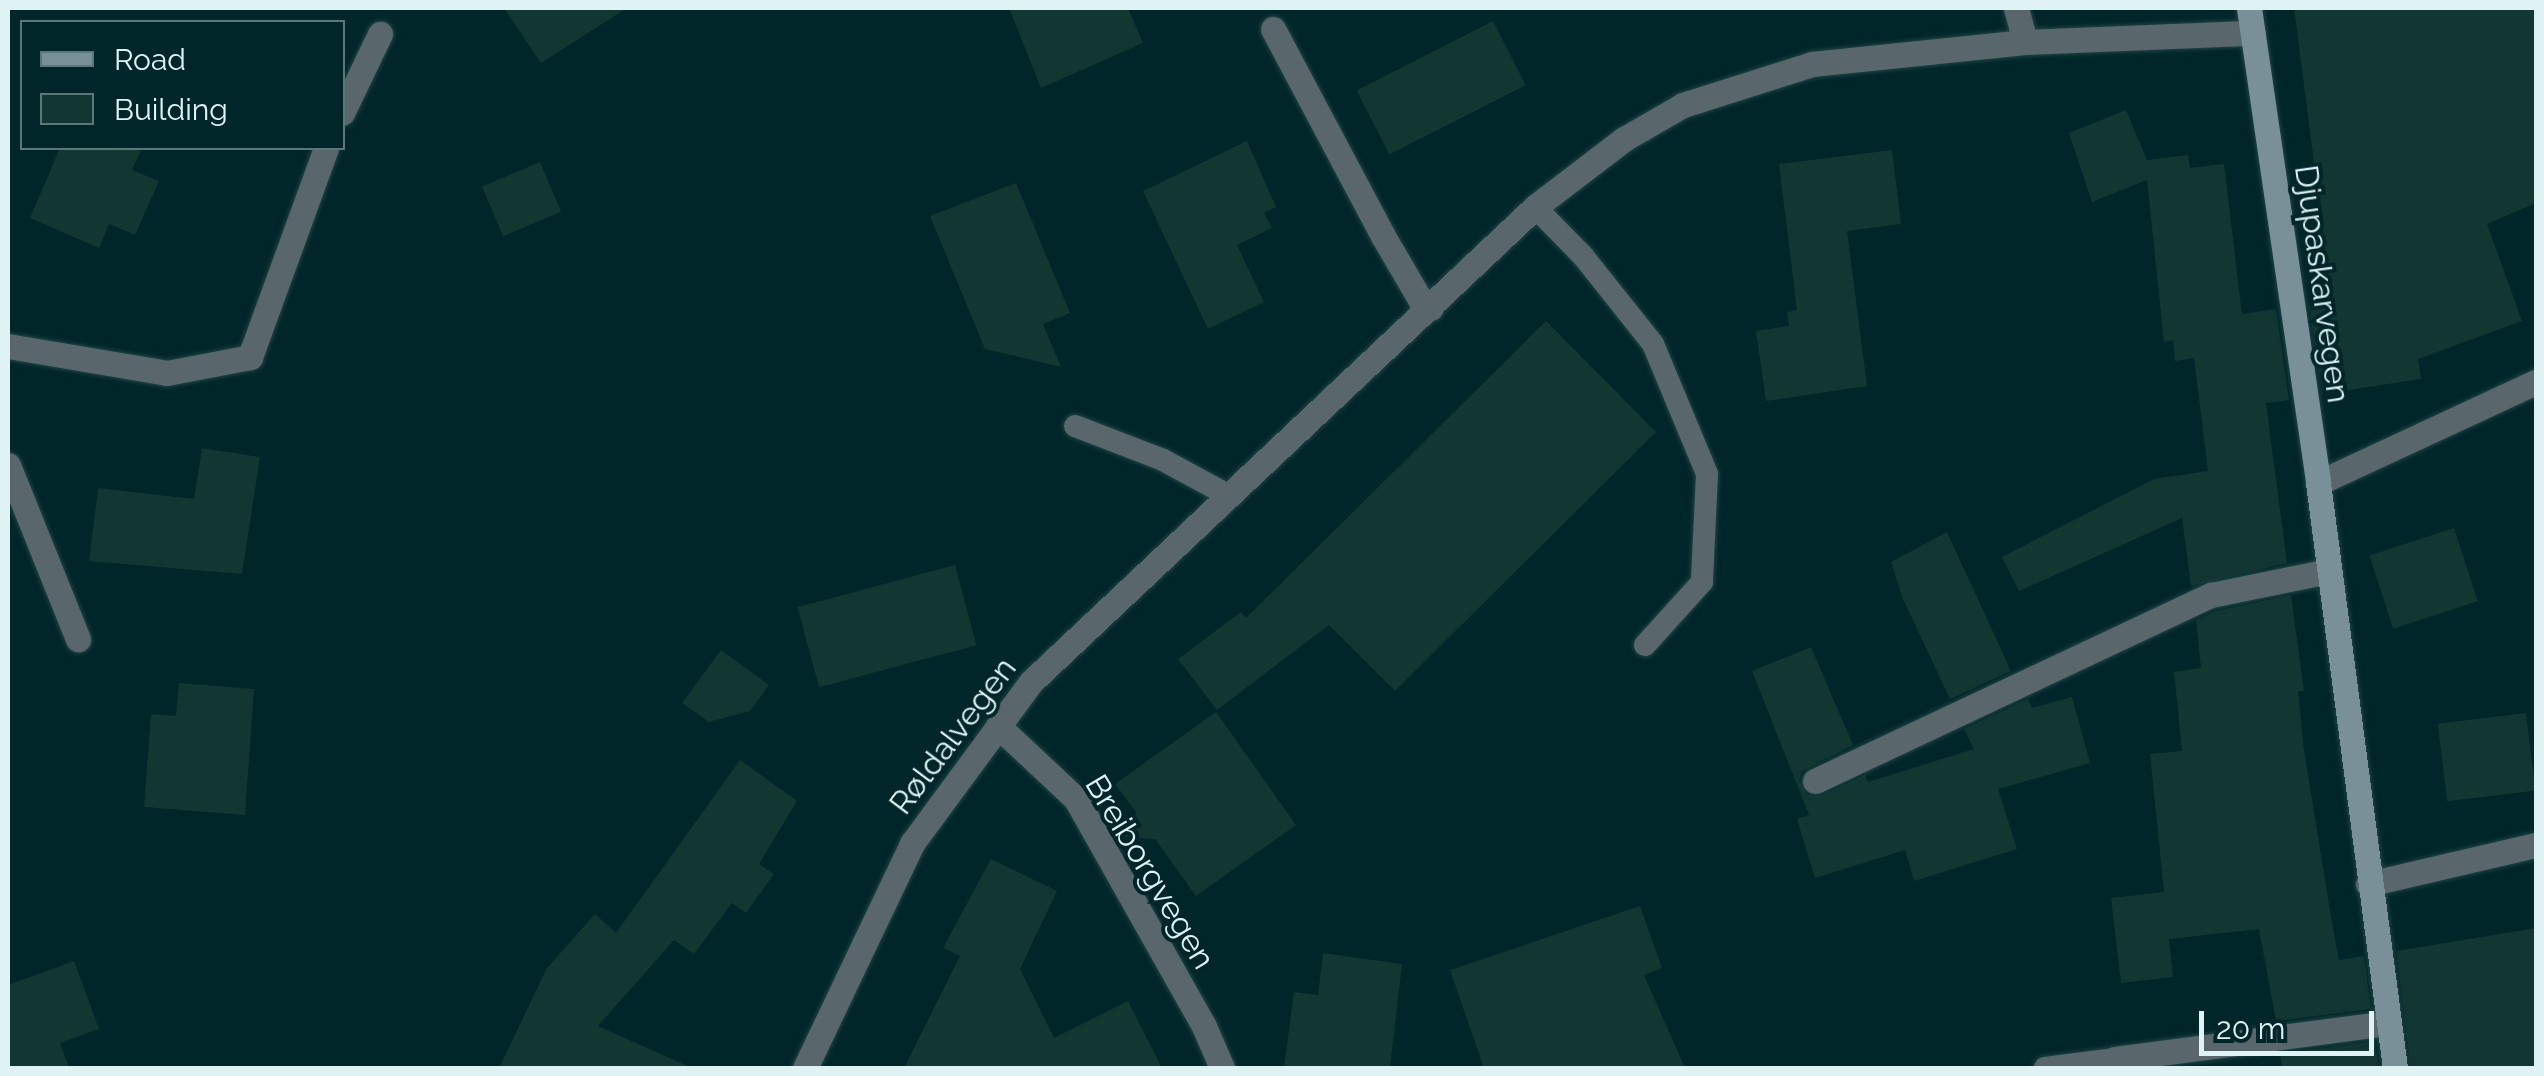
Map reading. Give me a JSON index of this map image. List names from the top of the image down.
{
  "streets": {
    "street": ["Djupaskarvegen", "Røldalvegen", "Breiborgvegen"]
  },
  "crossings": [
    ["Djupaskarvegen", "Røldalvegen"],
    ["Røldalvegen", "Breiborgvegen"]
  ],
  "legend": ["Road", "Building"],
  "scale_bar": "20 m"
}
